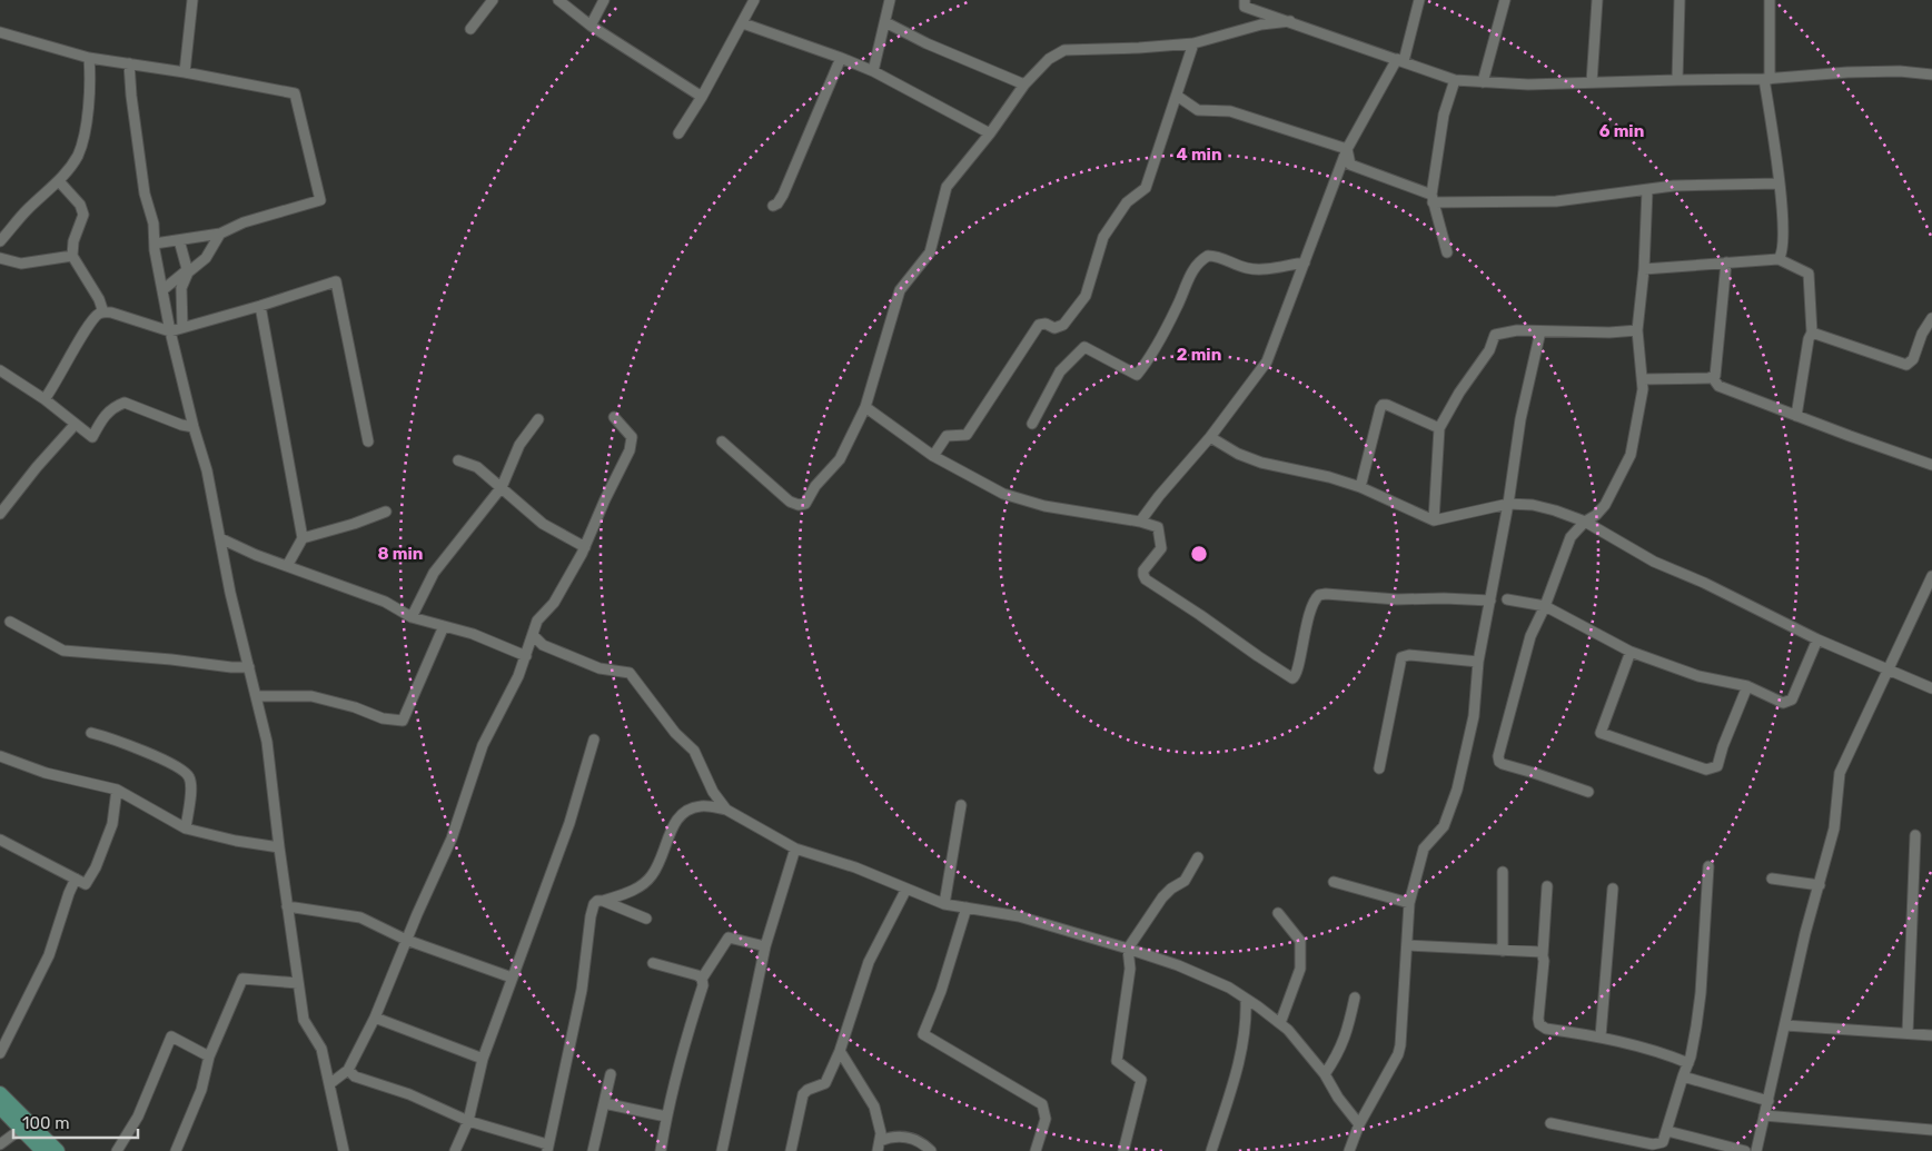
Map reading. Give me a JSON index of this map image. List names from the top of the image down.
{
  "scale_bar": "100 m",
  "rings": [
    "6 min",
    "4 min",
    "2 min",
    "8 min"
  ]
}
